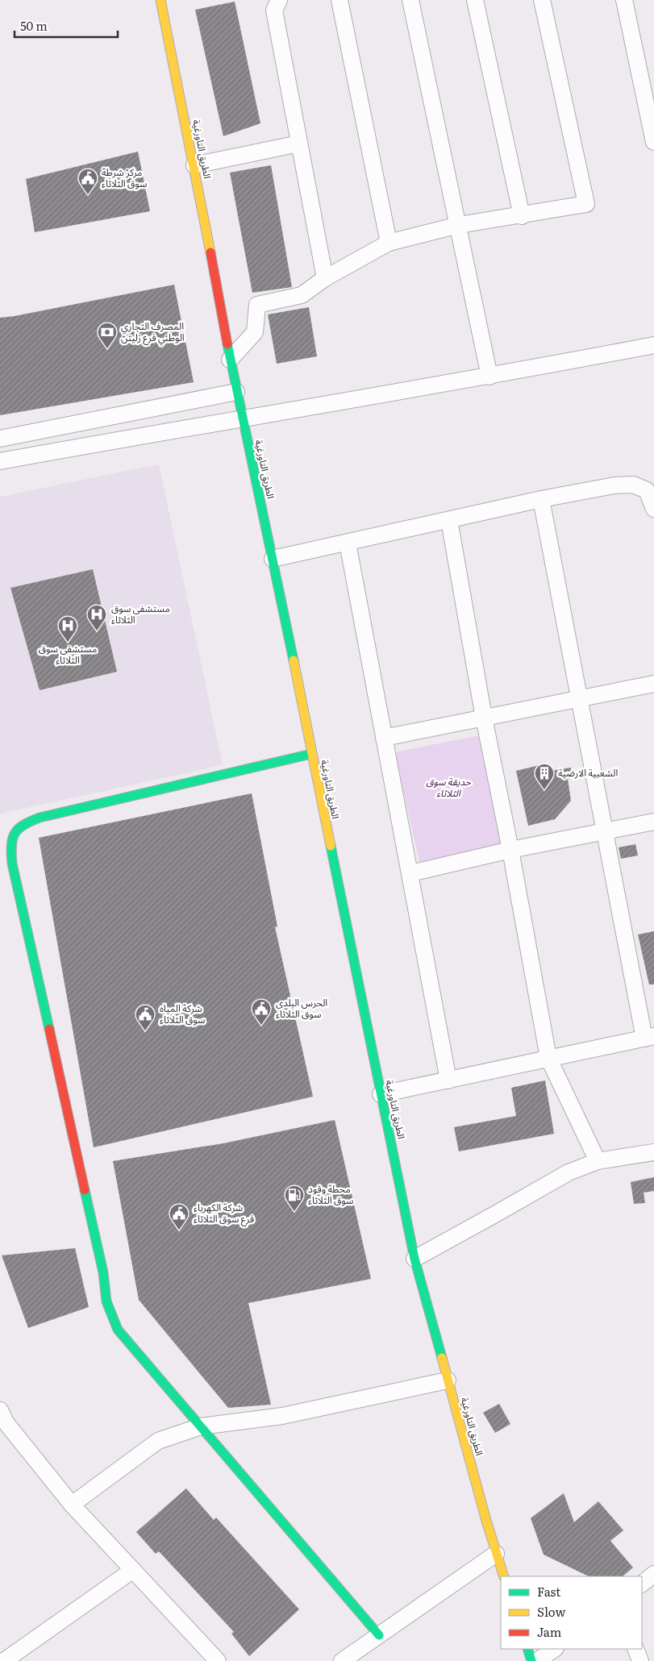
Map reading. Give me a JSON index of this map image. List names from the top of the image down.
{
  "streets": {
    "street": ["الطريق التاورغية"]
  },
  "parks": ["حديقة سوق الثلاثاء"],
  "places": {
    "public building": [
      "مركز شرطة سوق الثلاثاء",
      "الحرس البلدي سوق الثلاثاء",
      "شركة المياه سوق الثلاثاء",
      "شركة الكهرباء فرع سوق الثلاثاء"
    ],
    "bank": ["المصرف التجاري الوطني فرع زليتن"],
    "hospital": ["مستشفى سوق الثلاثاء", "مستشفي سوق الثلاثاء"],
    "building": ["الشعبية الارضية"],
    "fuel station": ["محطة وقود سوق الثلاثاء"]
  },
  "legend": ["Fast", "Slow", "Jam"],
  "scale_bar": "50 m"
}
